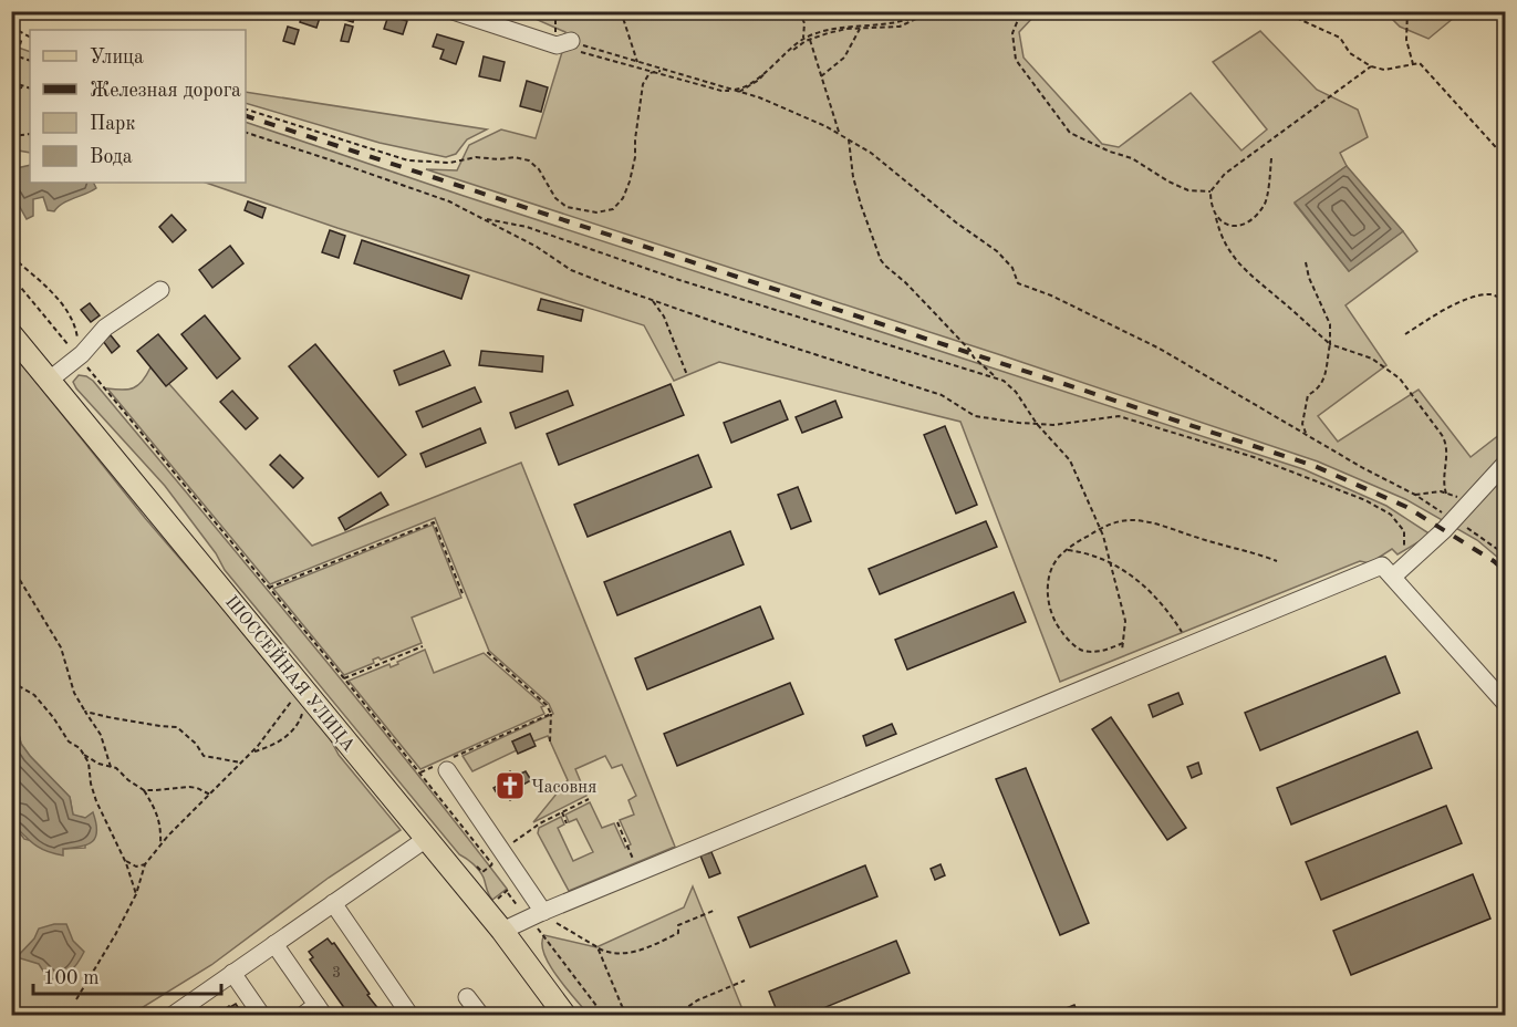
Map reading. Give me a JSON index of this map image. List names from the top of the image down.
{
  "streets": {
    "main road": ["ШОССЕЙНАЯ УЛИЦА"]
  },
  "places": {
    "church": ["Часовня"]
  },
  "house_numbers": ["3"],
  "legend": [
    "Улица",
    "Железная дорога",
    "Парк",
    "Вода"
  ],
  "scale_bar": "100 m"
}
